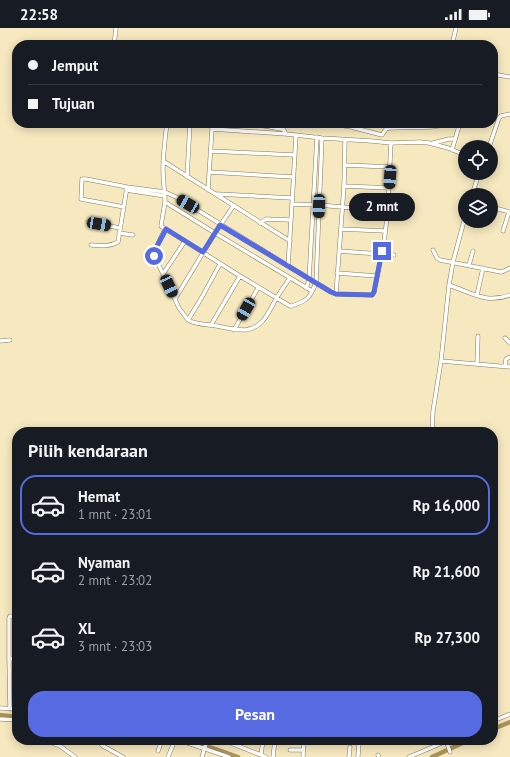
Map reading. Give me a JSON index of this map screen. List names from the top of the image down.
{
  "page": {
    "status": "22:58",
    "banner": ["Jemput", "Tujuan"],
    "bubble": "2 mnt",
    "heading": "Pilih kendaraan",
    "list": [
      {
        "name": "Hemat",
        "note": "1 mnt · 23:01",
        "value": "Rp 16,000"
      },
      {
        "name": "Nyaman",
        "note": "2 mnt · 23:02",
        "value": "Rp 21,600"
      },
      {
        "name": "XL",
        "note": "3 mnt · 23:03",
        "value": "Rp 27,300"
      }
    ],
    "buttons": "Pesan"
  }
}
